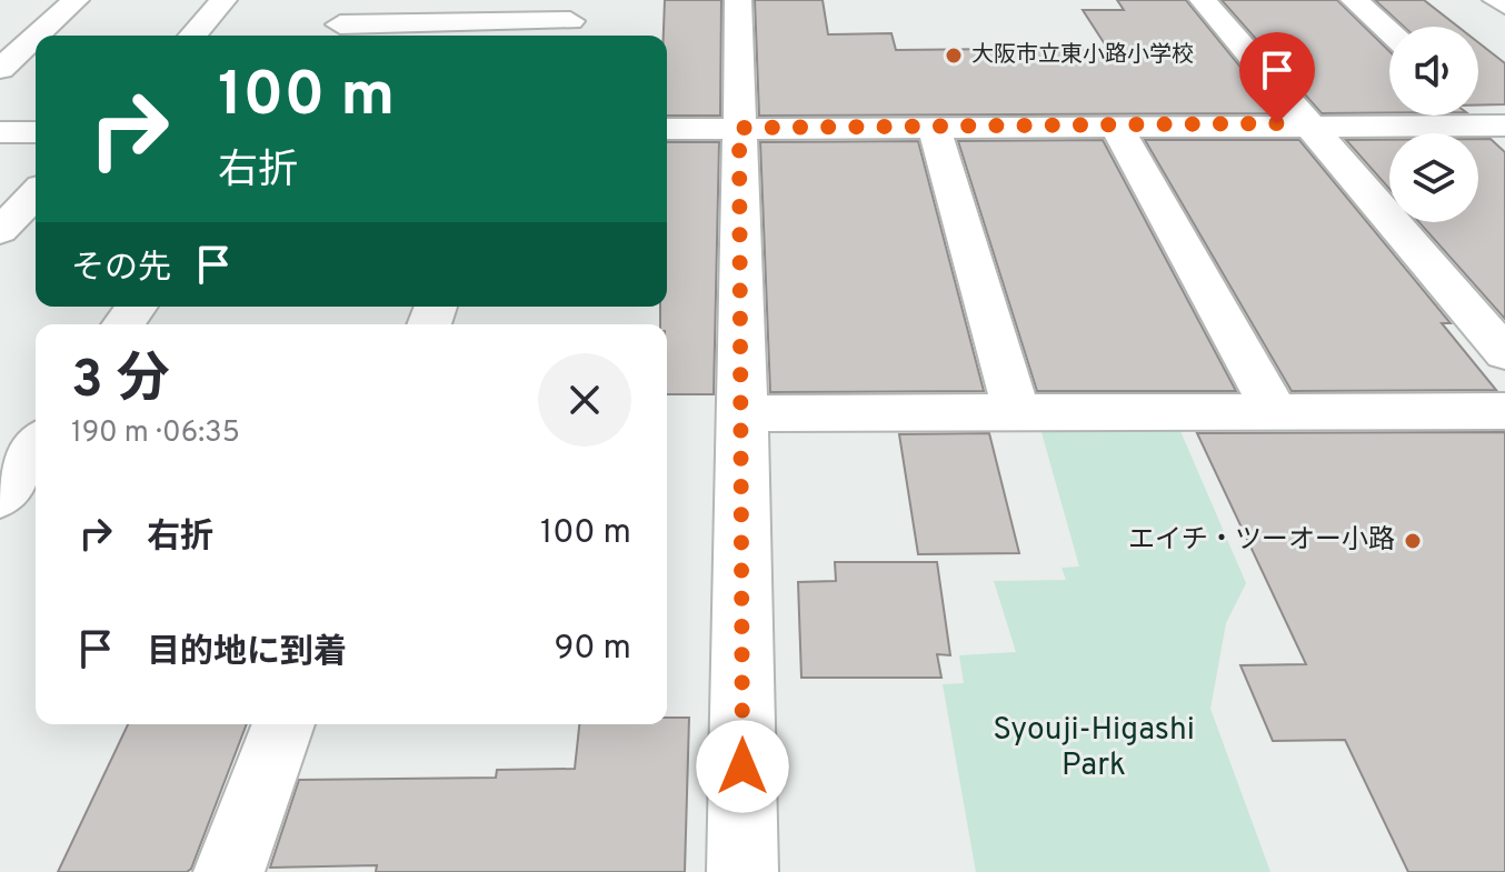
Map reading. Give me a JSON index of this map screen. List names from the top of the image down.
{
  "parks": ["Syouji-Higashi Park"],
  "places": ["大阪市立東小路小学校", "エイチ・ツーオー小路"],
  "page": {
    "turn": ["100 m", "右折"],
    "then": "その先",
    "heading": ["3 分", "190 m · 06:35"],
    "list": [
      {
        "name": "右折",
        "value": "100 m"
      },
      {
        "name": "目的地に到着",
        "value": "90 m"
      }
    ]
  }
}
